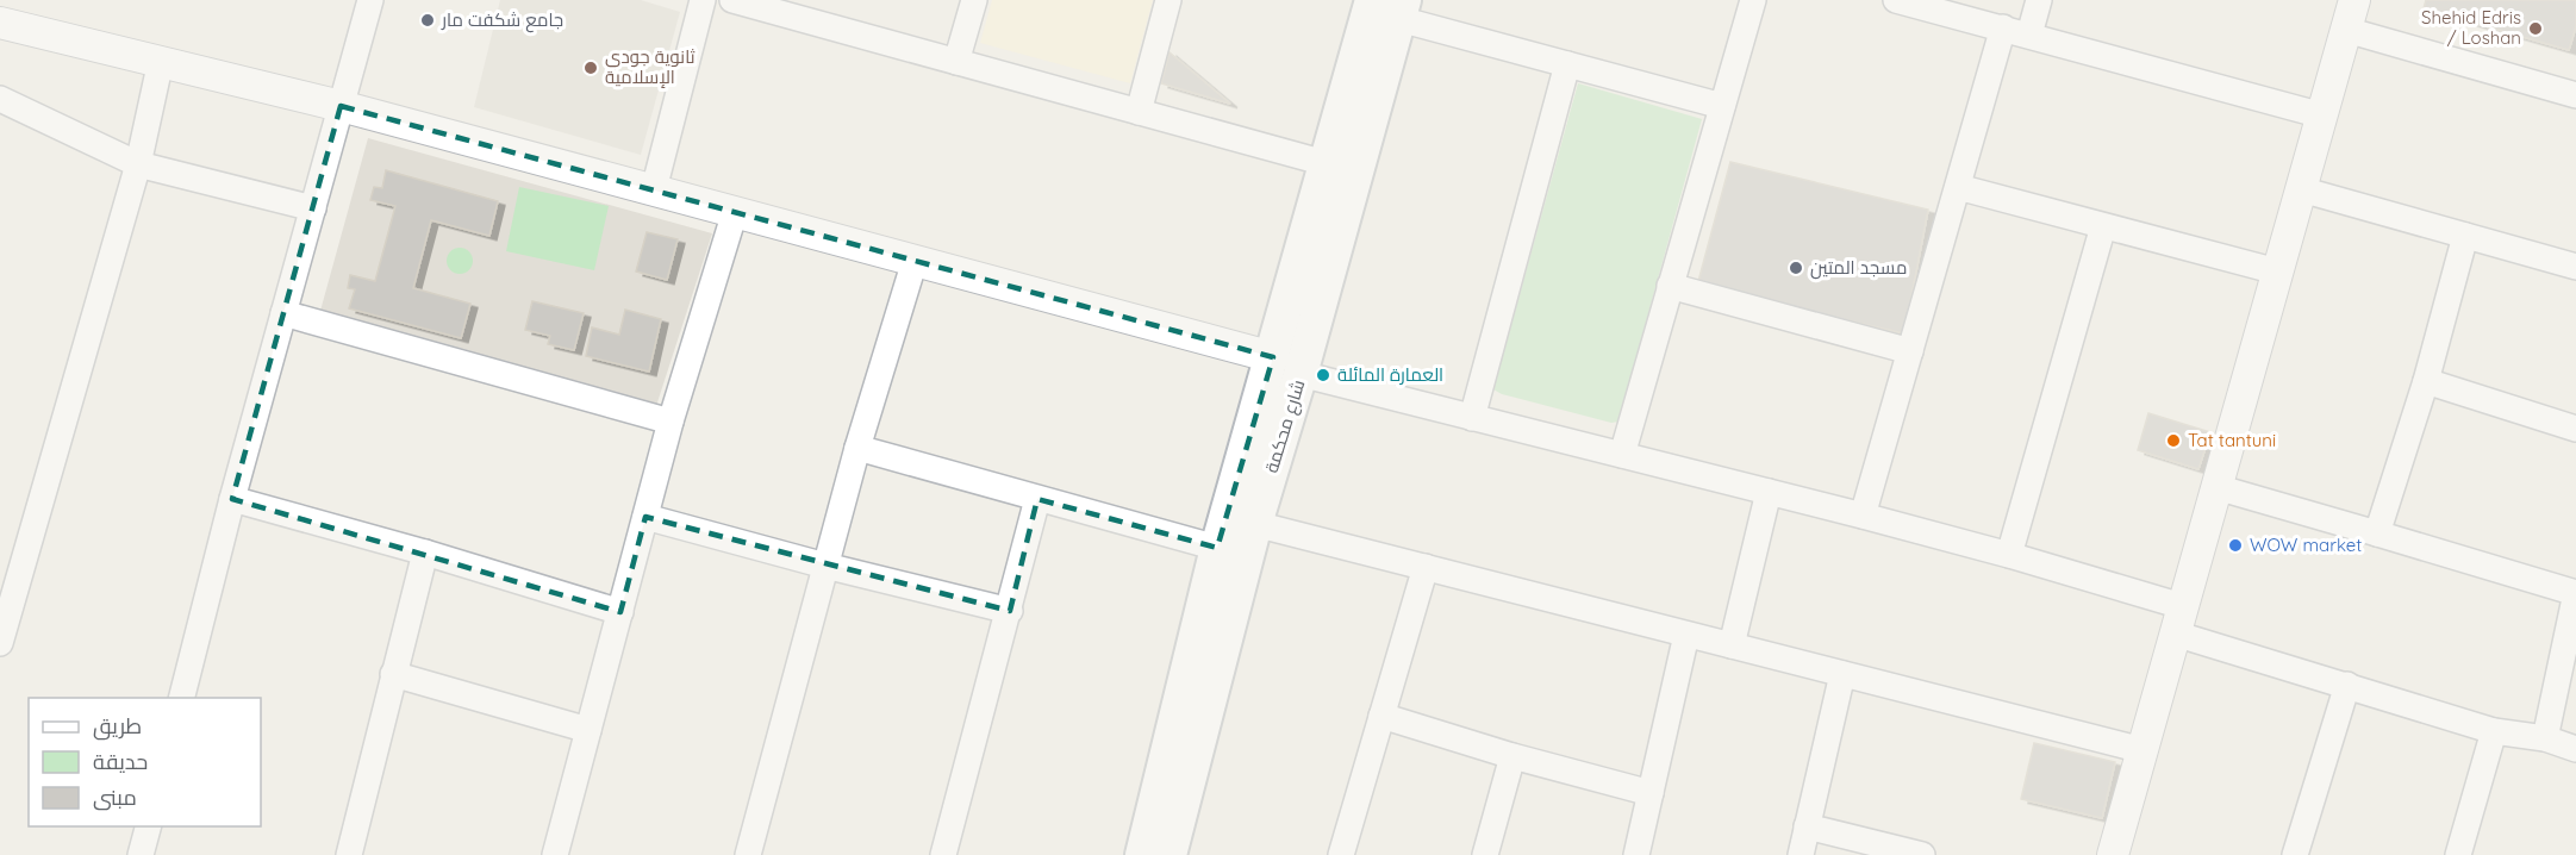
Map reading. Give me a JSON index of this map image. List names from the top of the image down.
{
  "streets": {
    "main road": ["شارع محكمة"]
  },
  "places": [
    "جامع شكفت مار",
    "Shehid Edris / Loshan",
    "ثانوية جودي الإسلامية",
    "مسجد المتين",
    "العمارة المائلة",
    "Tat tantuni",
    "WOW market"
  ],
  "legend": ["طريق", "حديقة", "مبنى"]
}
